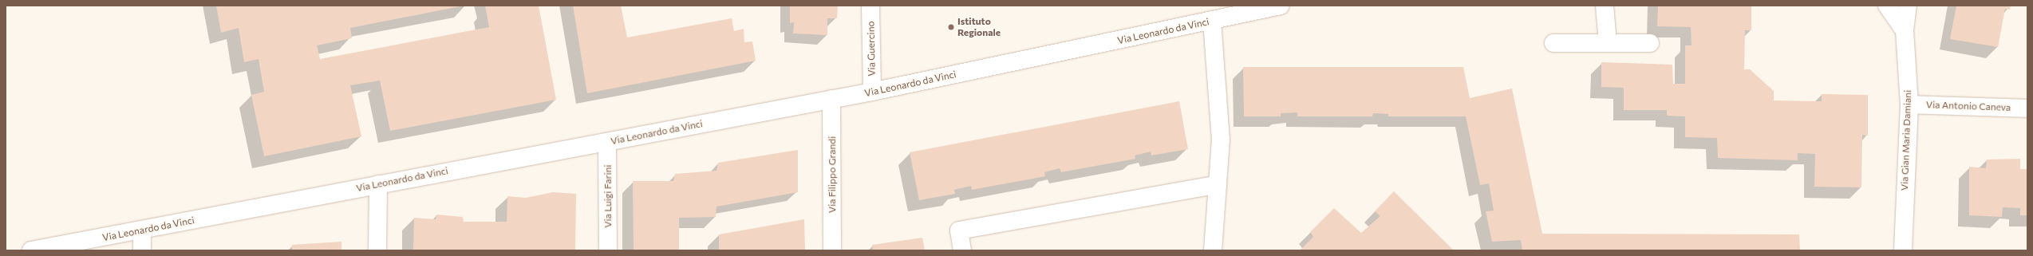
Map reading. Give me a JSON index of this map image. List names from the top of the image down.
{
  "streets": {
    "street": [
      "Via Leonardo da Vinci",
      "Via Guercino",
      "Via Antonio Caneva",
      "Via Gian Maria Damiani",
      "Via Filippo Grandi",
      "Via Luigi Farini"
    ]
  },
  "crossings": [
    ["Via Leonardo da Vinci", "Via Guercino"],
    ["Via Leonardo da Vinci", "Via Filippo Grandi"],
    ["Via Leonardo da Vinci", "Via Luigi Farini"],
    ["Via Antonio Caneva", "Via Gian Maria Damiani"]
  ],
  "places": ["Istituto Regionale"]
}
